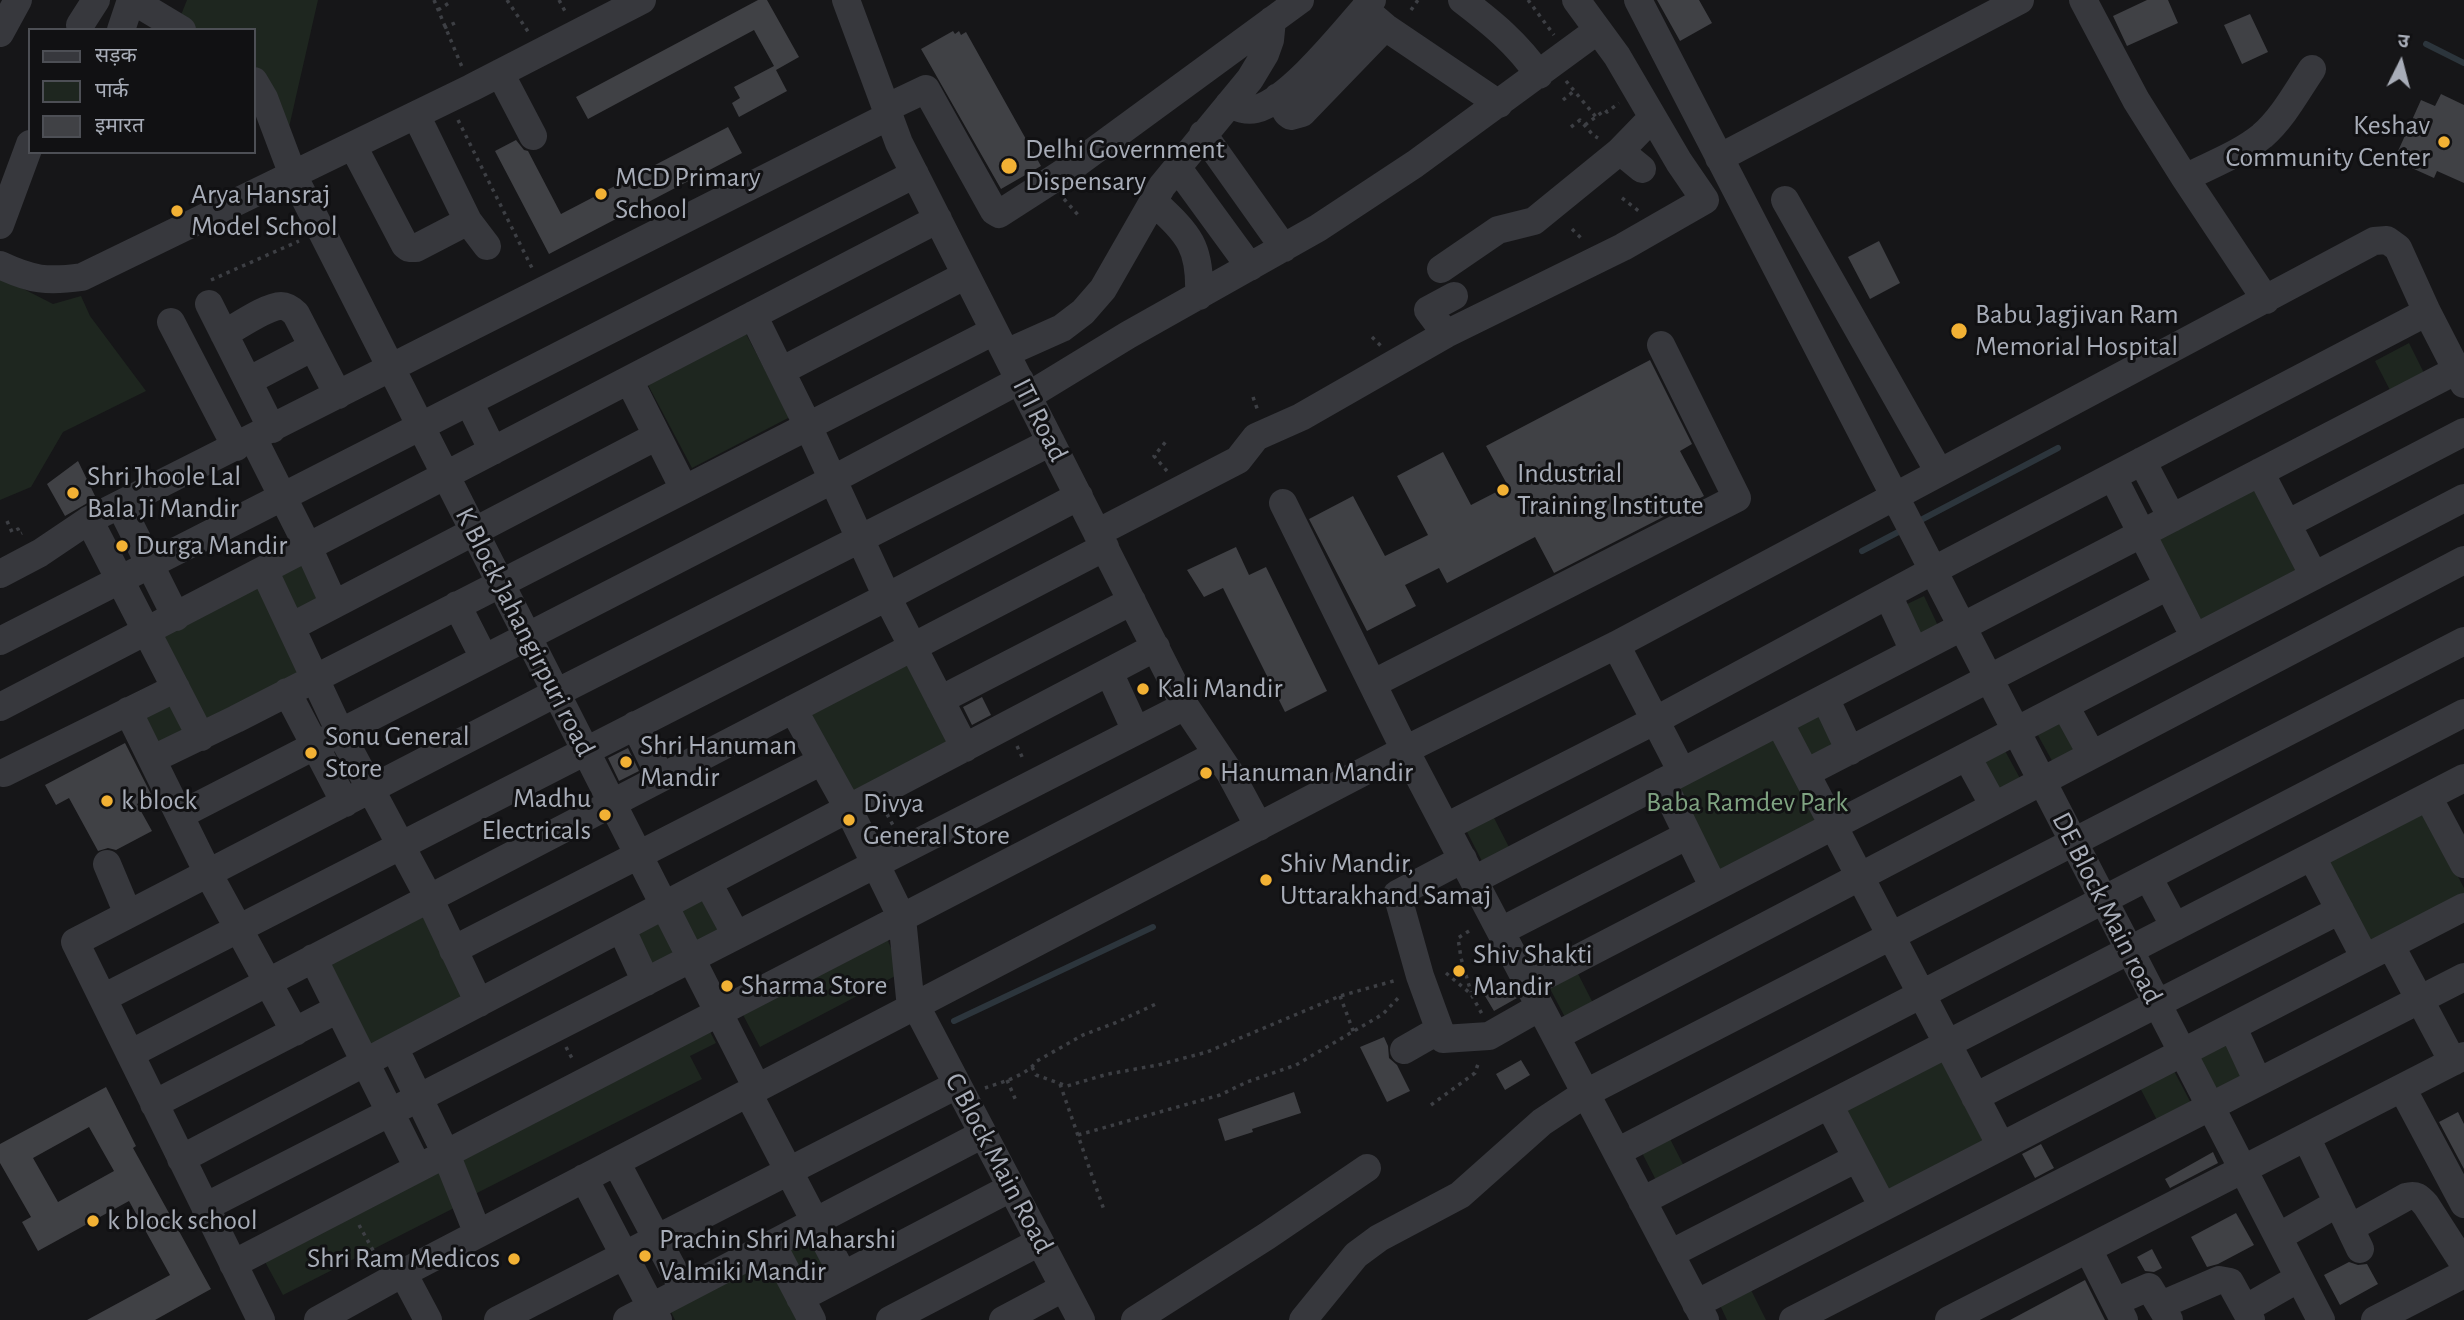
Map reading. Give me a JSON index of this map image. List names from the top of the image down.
{
  "streets": {
    "street": [
      "ITI Road",
      "K Block Jahangirpuri road",
      "DE Block Main road",
      "C Block Main Road"
    ]
  },
  "parks": ["Baba Ramdev Park"],
  "places": [
    "Keshav Community Center",
    "Delhi Government Dispensary",
    "MCD Primary School",
    "Arya Hansraj Model School",
    "Babu Jagjivan Ram Memorial Hospital",
    "Industrial Training Institute",
    "Shri Jhoole Lal Bala Ji Mandir",
    "Durga Mandir",
    "Kali Mandir",
    "Sonu General Store",
    "Shri Hanuman Mandir",
    "Hanuman Mandir",
    "k block",
    "Madhu Electricals",
    "Divya General Store",
    "Shiv Mandir, Uttarakhand Samaj",
    "Shiv Shakti Mandir",
    "Sharma Store",
    "k block school",
    "Prachin Shri Maharshi Valmiki Mandir",
    "Shri Ram Medicos"
  ],
  "legend": ["सड़क", "पार्क", "इमारत"],
  "north": "top"
}
